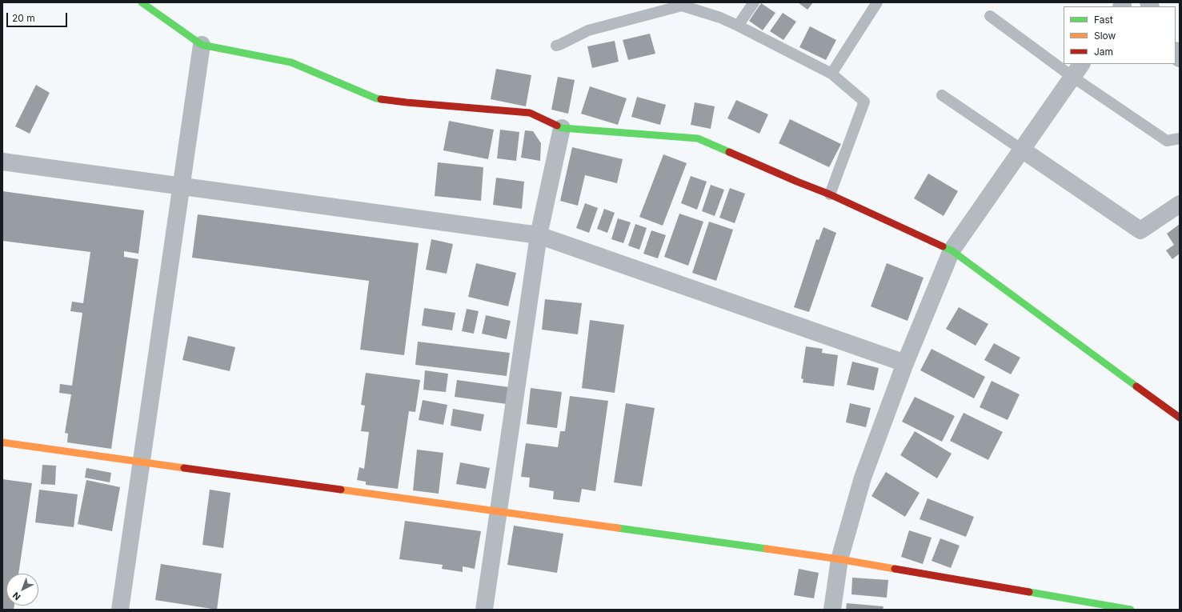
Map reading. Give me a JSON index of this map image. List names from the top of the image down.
{
  "legend": ["Fast", "Slow", "Jam"],
  "scale_bar": "20 m",
  "north": "bottom left"
}
